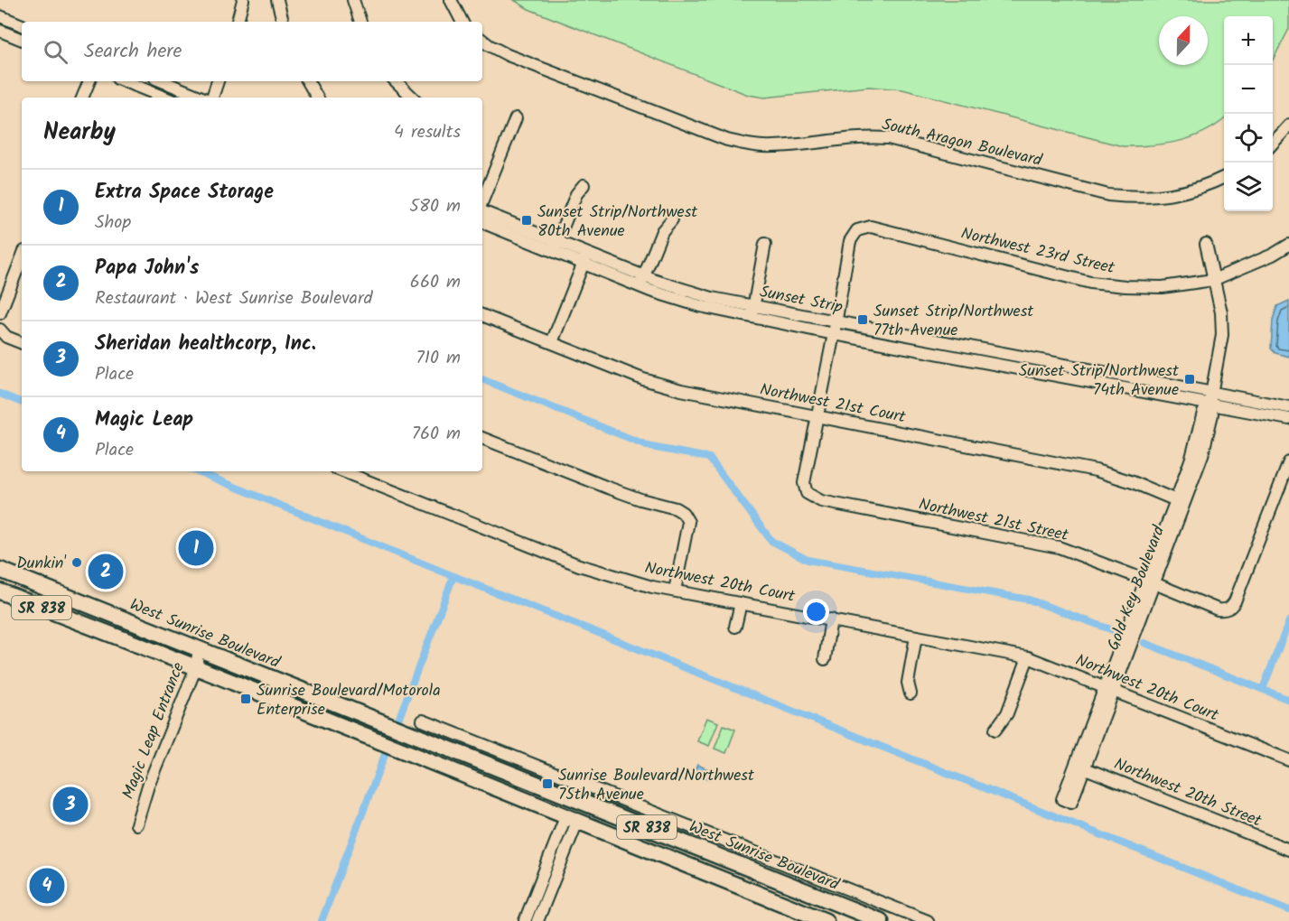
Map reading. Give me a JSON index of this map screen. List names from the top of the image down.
{
  "streets": {
    "highway": ["SR 838", "West Sunrise Boulevard"],
    "street": [
      "South Aragon Boulevard",
      "Northwest 23rd Street",
      "Sunset Strip",
      "Northwest 21st Court",
      "Northwest 21st Street",
      "Northwest 20th Court",
      "Gold Key Boulevard",
      "Magic Leap Entrance",
      "Northwest 20th Street"
    ]
  },
  "crossings": [
    ["Northwest 23rd Street", "Sunset Strip"],
    ["Northwest 23rd Street", "Gold Key Boulevard"],
    ["Sunset Strip", "Gold Key Boulevard"],
    ["Northwest 21st Court", "Northwest 21st Street"],
    ["Northwest 21st Court", "Gold Key Boulevard"],
    ["Northwest 21st Street", "Gold Key Boulevard"],
    ["Northwest 20th Court", "Gold Key Boulevard"],
    ["Gold Key Boulevard", "Northwest 20th Street"],
    ["SR 838", "Magic Leap Entrance"],
    ["West Sunrise Boulevard", "Magic Leap Entrance"]
  ],
  "places": {
    "transit": [
      "Sunset Strip/Northwest 80th Avenue",
      "Sunset Strip/Northwest 77th Avenue",
      "Sunset Strip/Northwest 74th Avenue",
      "Sunrise Boulevard/Motorola Enterprise",
      "Sunrise Boulevard/Northwest 75th Avenue"
    ],
    "other": ["Dunkin'"]
  },
  "north": "top",
  "page": {
    "map_buttons": ["+", "−"],
    "search": "Search here",
    "heading": ["Nearby", "4 results"],
    "list": [
      {
        "mark": "1",
        "name": "Extra Space Storage",
        "note": "Shop",
        "value": "580 m"
      },
      {
        "mark": "2",
        "name": "Papa John's",
        "note": "Restaurant · West Sunrise Boulevard",
        "value": "660 m"
      },
      {
        "mark": "3",
        "name": "Sheridan healthcorp, Inc.",
        "note": "Place",
        "value": "710 m"
      },
      {
        "mark": "4",
        "name": "Magic Leap",
        "note": "Place",
        "value": "760 m"
      }
    ],
    "pins": [
      "1",
      "2",
      "3",
      "4"
    ]
  }
}
